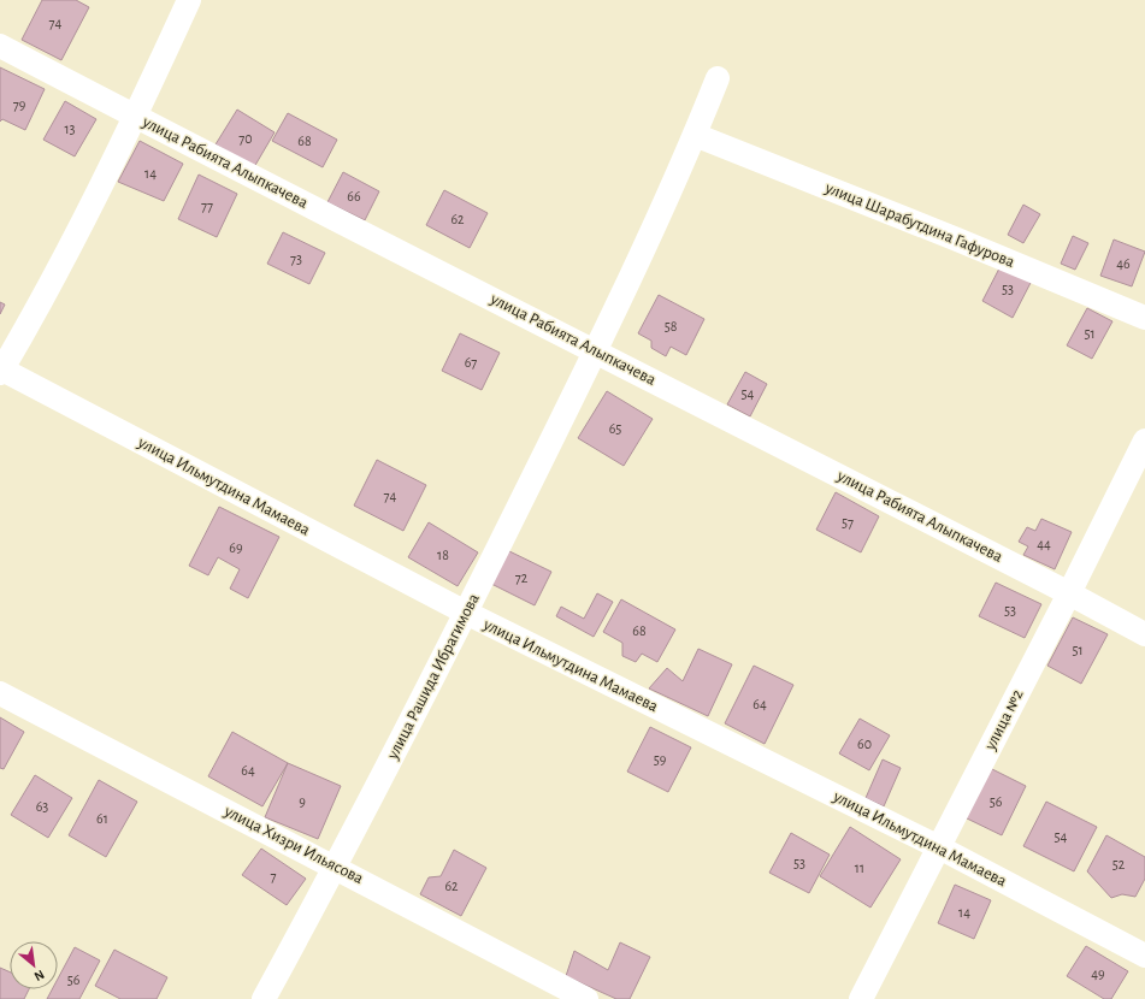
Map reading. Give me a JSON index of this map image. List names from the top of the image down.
{
  "streets": {
    "street": [
      "улица Рабията Алыпкачева",
      "улица Шарабутдина Гафурова",
      "улица Ильмутдина Мамаева",
      "улица Рашида Ибрагимова",
      "улица №2",
      "улица Хизри Ильясова"
    ]
  },
  "crossings": [
    ["улица Рабията Алыпкачева", "улица Рашида Ибрагимова"],
    ["улица Рабията Алыпкачева", "улица №2"],
    ["улица Шарабутдина Гафурова", "улица Рашида Ибрагимова"],
    ["улица Ильмутдина Мамаева", "улица Рашида Ибрагимова"],
    ["улица Ильмутдина Мамаева", "улица №2"],
    ["улица Рашида Ибрагимова", "улица Хизри Ильясова"]
  ],
  "house_numbers": [
    "74",
    "79",
    "13",
    "70",
    "68",
    "14",
    "66",
    "77",
    "62",
    "73",
    "46",
    "53",
    "58",
    "51",
    "67",
    "54",
    "65",
    "74",
    "57",
    "44",
    "69",
    "18",
    "72",
    "53",
    "68",
    "51",
    "64",
    "60",
    "59",
    "64",
    "9",
    "56",
    "63",
    "61",
    "54",
    "53",
    "52",
    "11",
    "7",
    "62",
    "14",
    "49",
    "56"
  ],
  "north": "bottom right"
}
